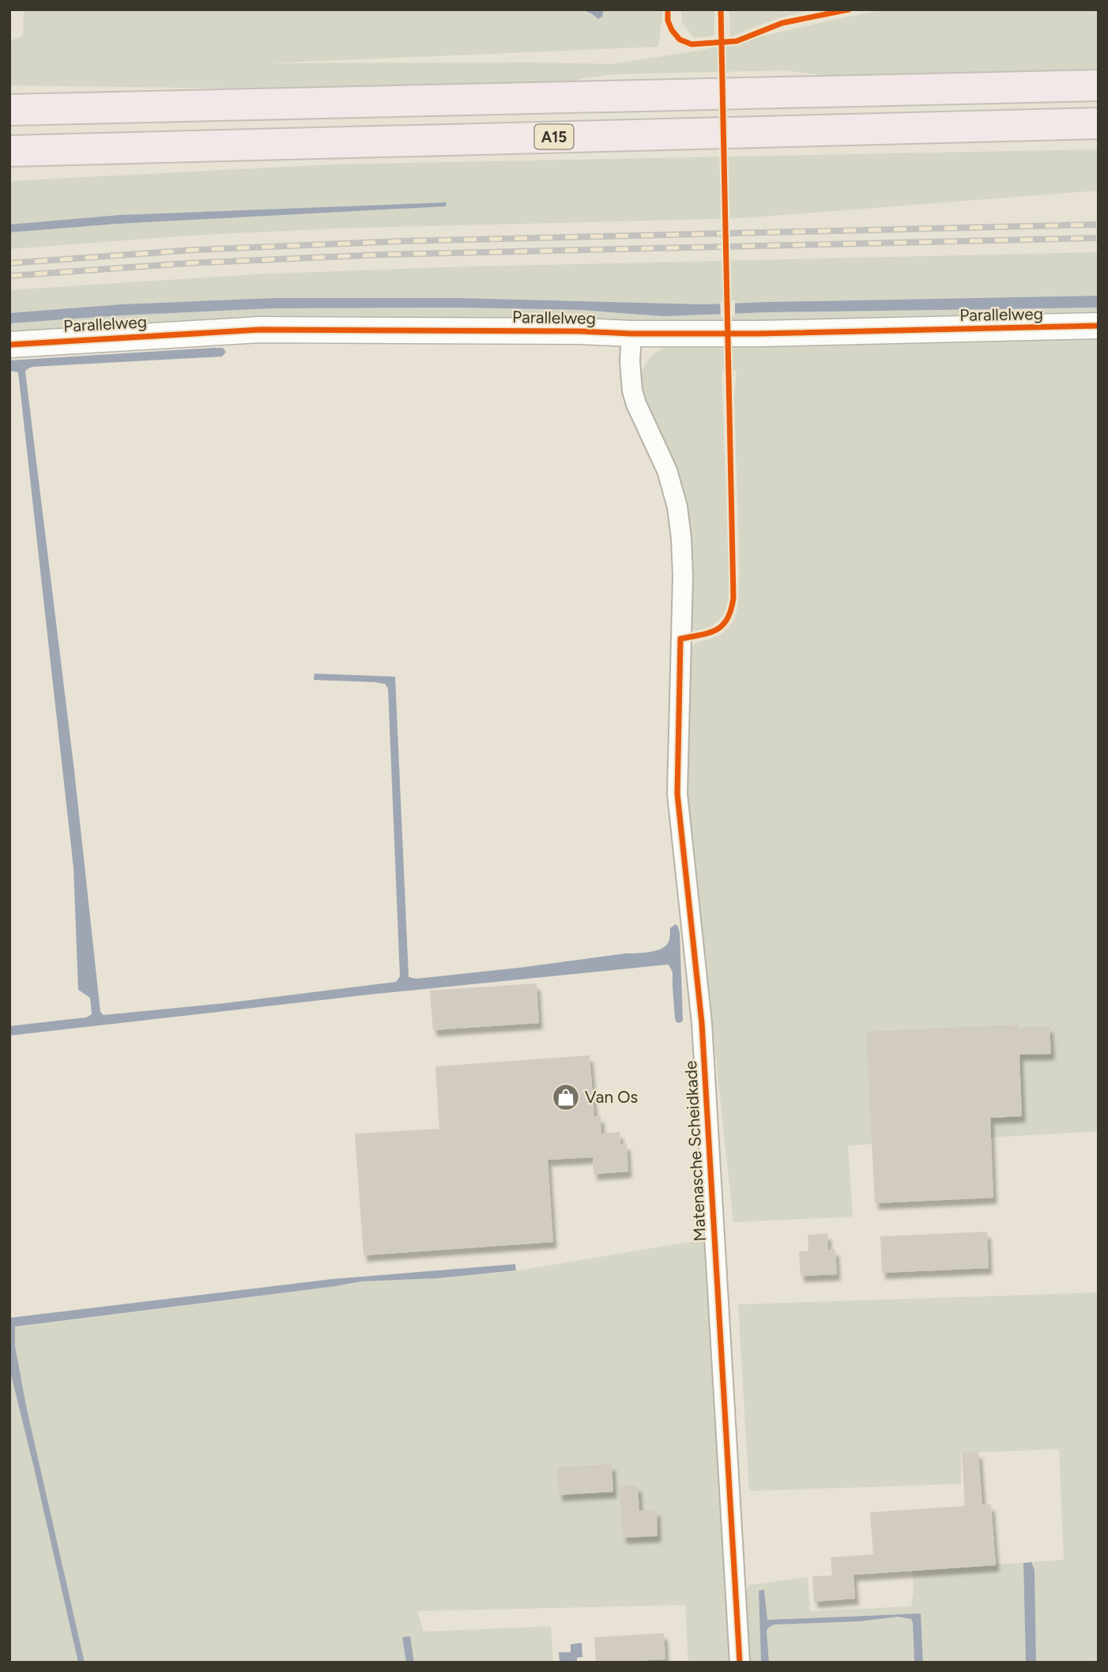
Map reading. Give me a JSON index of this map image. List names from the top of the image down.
{
  "streets": {
    "highway": ["A15"],
    "street": ["Parallelweg", "Matenasche Scheidkade"]
  },
  "crossings": [
    ["Parallelweg", "Matenasche Scheidkade"]
  ],
  "places": {
    "shop": ["Van Os"]
  }
}
